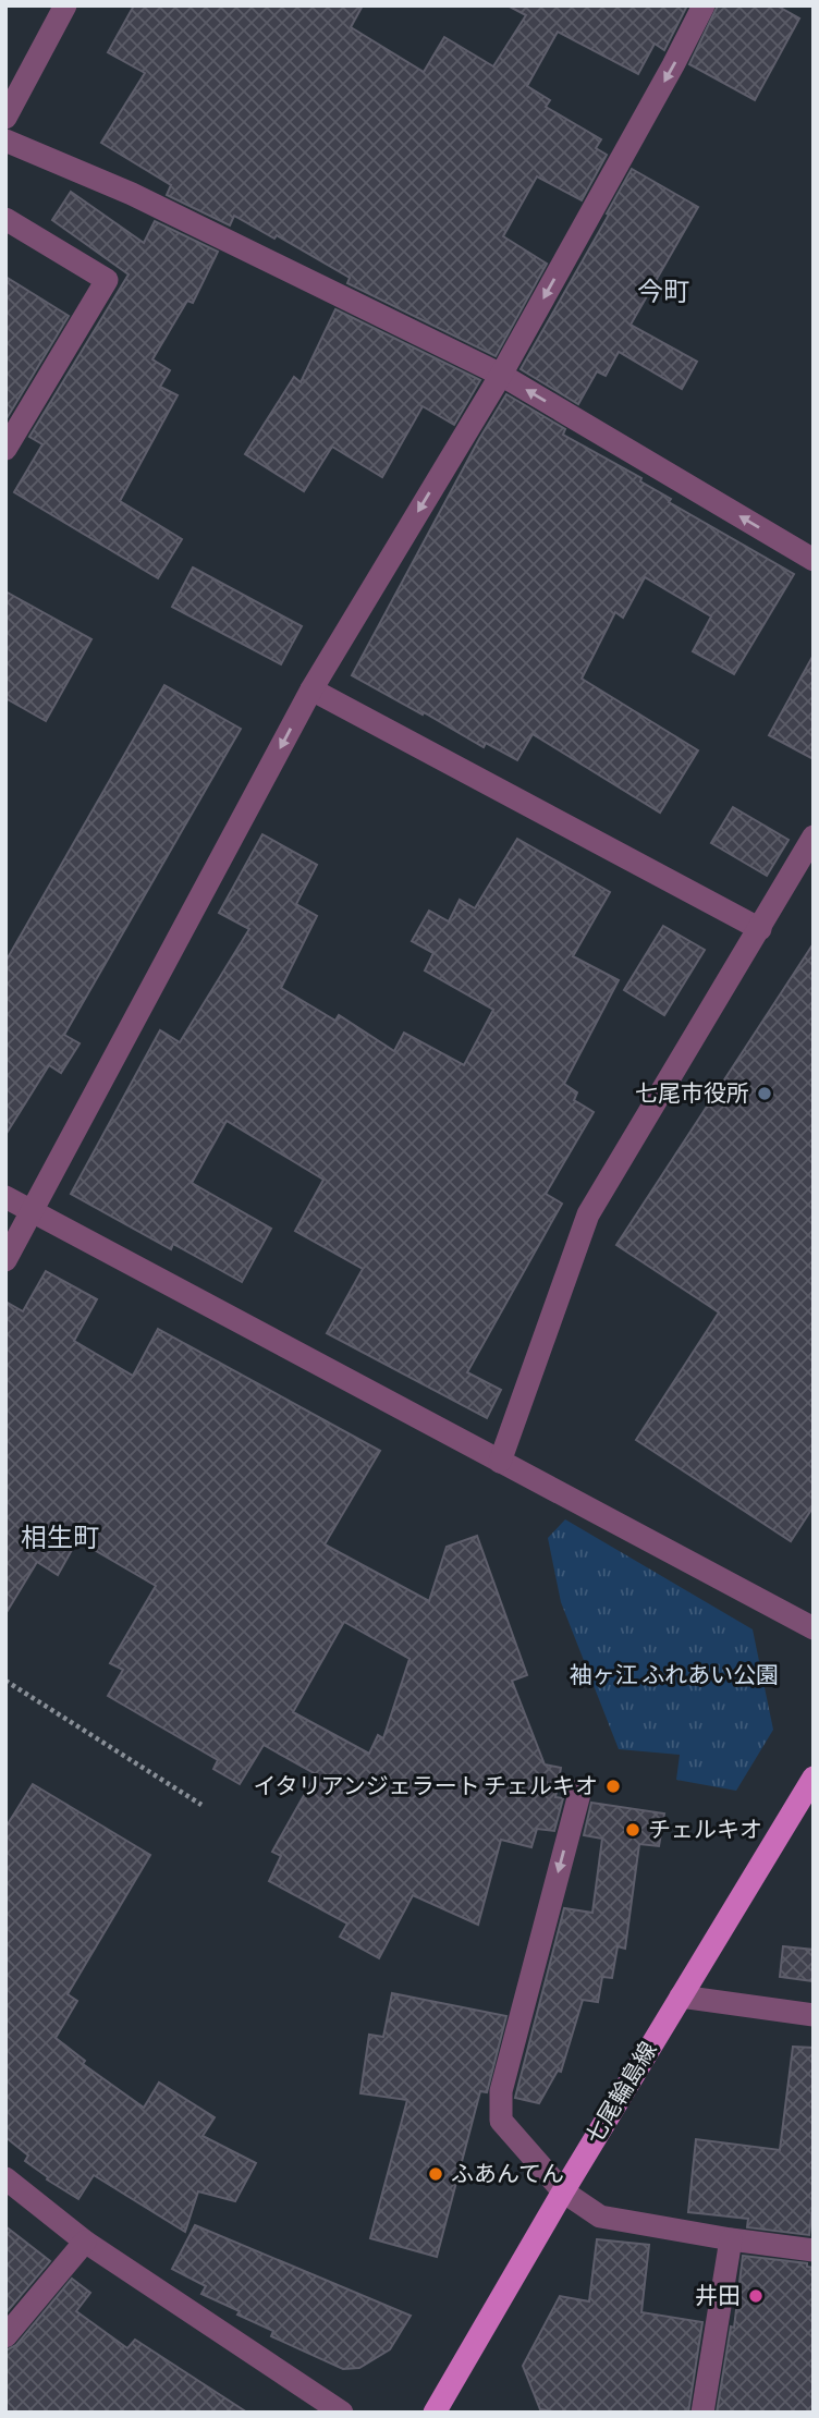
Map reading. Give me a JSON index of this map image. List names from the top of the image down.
{
  "streets": {
    "main road": ["七尾輪島線"]
  },
  "districts": ["今町", "相生町"],
  "parks": ["袖ヶ江 ふれあい公園"],
  "places": [
    "七尾市役所",
    "イタリアンジェラート チェルキオ",
    "チェルキオ",
    "ふあんてん",
    "井田"
  ]
}
